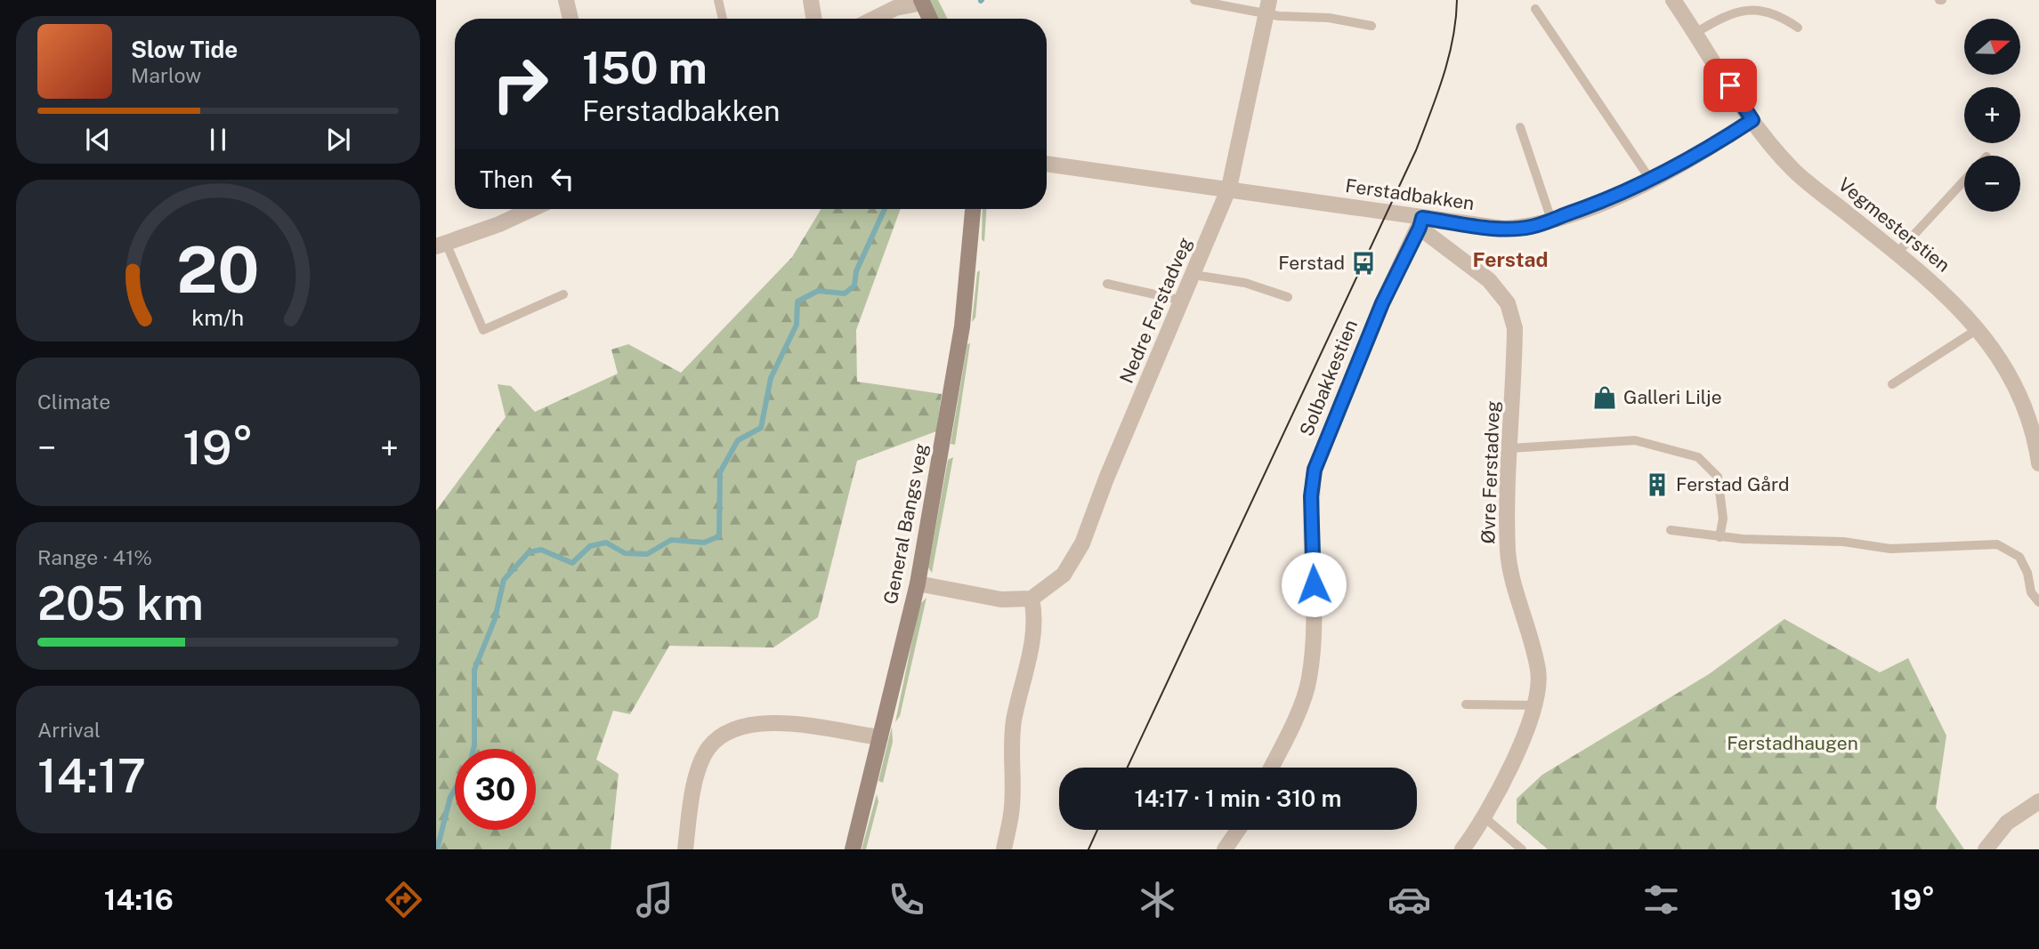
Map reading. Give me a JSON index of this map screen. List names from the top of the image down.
{
  "streets": {
    "street": [
      "Ferstadbakken",
      "Vegmesterstien",
      "Nedre Ferstadveg",
      "Solbakkestien",
      "Øvre Ferstadveg",
      "General Bangs veg"
    ]
  },
  "crossings": [
    ["Ferstadbakken", "Vegmesterstien"],
    ["Ferstadbakken", "Nedre Ferstadveg"],
    ["Ferstadbakken", "Solbakkestien"],
    ["Ferstadbakken", "Øvre Ferstadveg"],
    ["Solbakkestien", "Øvre Ferstadveg"]
  ],
  "districts": ["Ferstad"],
  "parks": ["Ferstadhaugen"],
  "places": {
    "bus stop": ["Ferstad"],
    "shop": ["Galleri Lilje"],
    "building": ["Ferstad Gård"]
  },
  "north": "right",
  "page": {
    "map_buttons": ["+", "−"],
    "turn": ["150 m", "Ferstadbakken"],
    "song": ["Slow Tide", "Marlow"],
    "then": "Then",
    "tile": [
      "Climate",
      ["Range · 41%", "205 km"],
      ["Arrival", "14:17"]
    ],
    "heat": ["−", "19°", "+"],
    "limit": "30",
    "trip": "14:17 · 1 min · 310 m",
    "tabs": ["14:16", "19°"],
    "gauge": ["20", "km/h"]
  }
}
